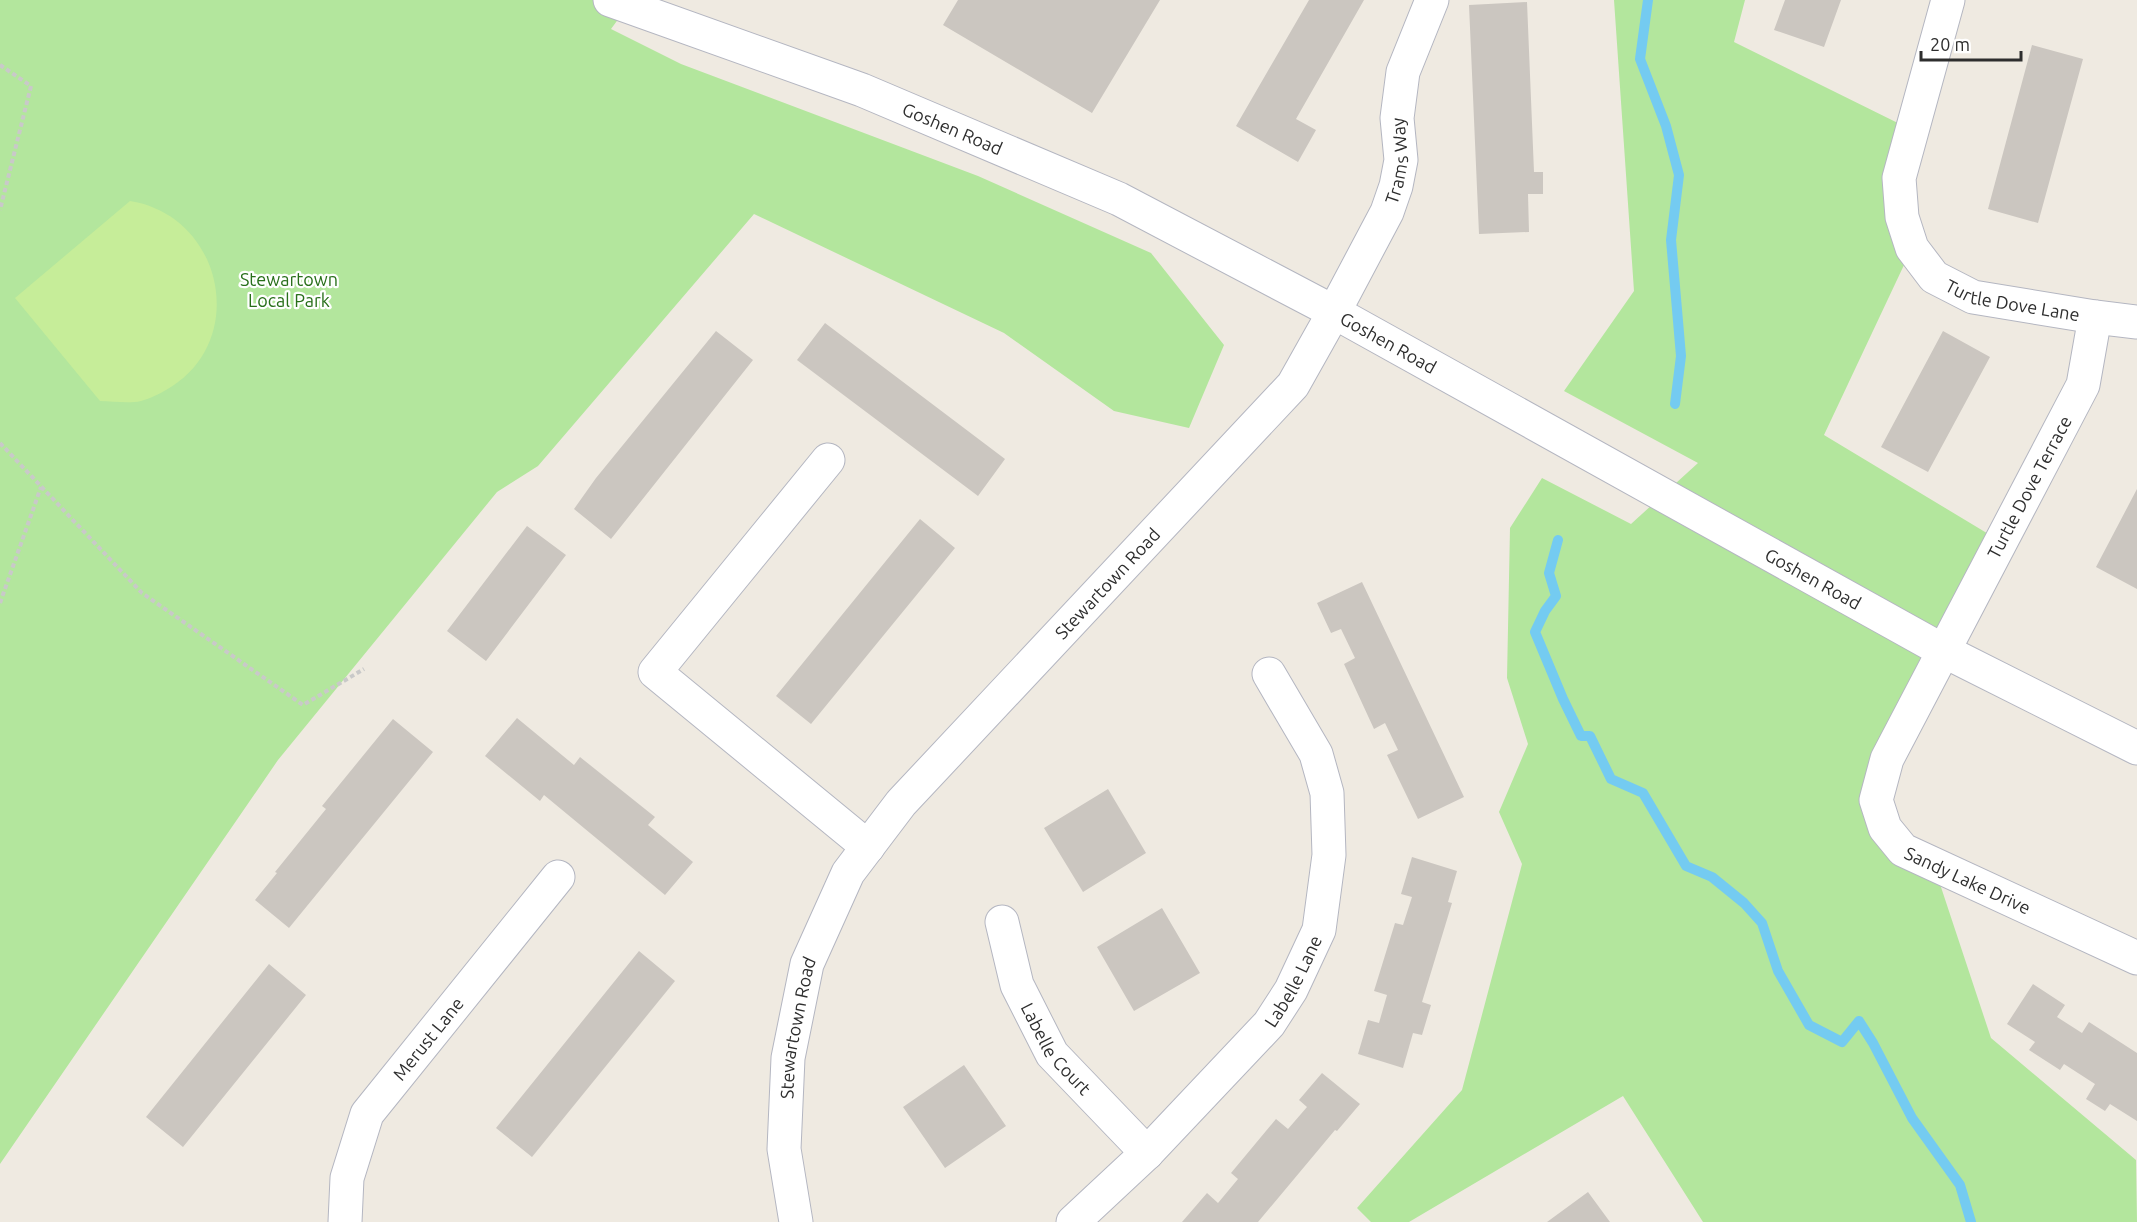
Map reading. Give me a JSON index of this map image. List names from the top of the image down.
{
  "streets": {
    "street": [
      "Goshen Road",
      "Trams Way",
      "Turtle Dove Lane",
      "Turtle Dove Terrace",
      "Stewartown Road",
      "Sandy Lake Drive",
      "Labelle Lane",
      "Merust Lane",
      "Labelle Court"
    ]
  },
  "crossings": [
    ["Goshen Road", "Trams Way"],
    ["Goshen Road", "Turtle Dove Terrace"],
    ["Goshen Road", "Stewartown Road"],
    ["Goshen Road", "Sandy Lake Drive"],
    ["Trams Way", "Stewartown Road"],
    ["Turtle Dove Lane", "Turtle Dove Terrace"],
    ["Turtle Dove Terrace", "Sandy Lake Drive"],
    ["Labelle Lane", "Labelle Court"]
  ],
  "parks": ["Stewartown Local Park"],
  "scale_bar": "20 m"
}
